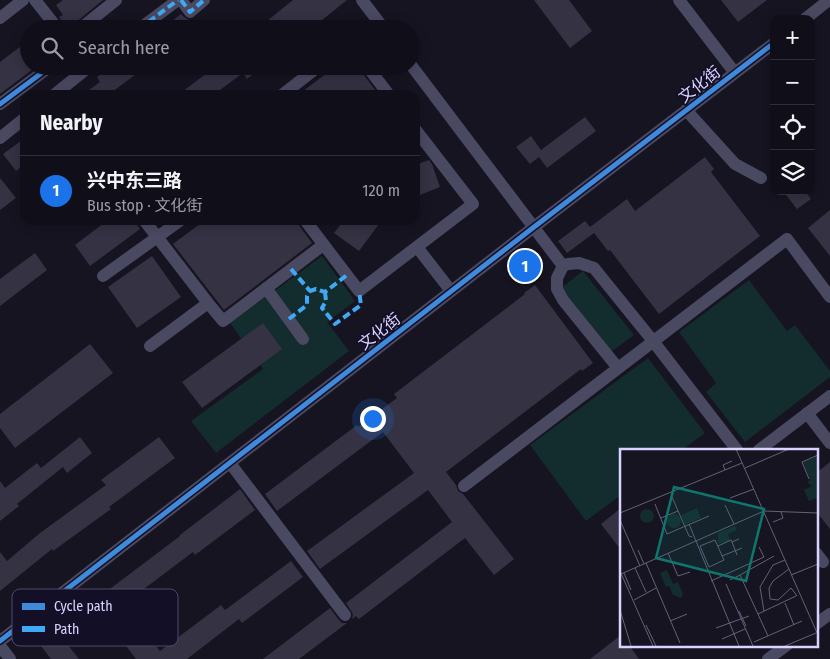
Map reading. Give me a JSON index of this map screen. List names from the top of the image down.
{
  "streets": {
    "street": ["文化街"]
  },
  "legend": ["Cycle path", "Path"],
  "page": {
    "map_buttons": ["+", "−"],
    "search": "Search here",
    "heading": "Nearby",
    "list": [
      {
        "mark": "1",
        "name": "兴中东三路",
        "note": "Bus stop · 文化街",
        "value": "120 m"
      }
    ],
    "pins": "1"
  }
}
